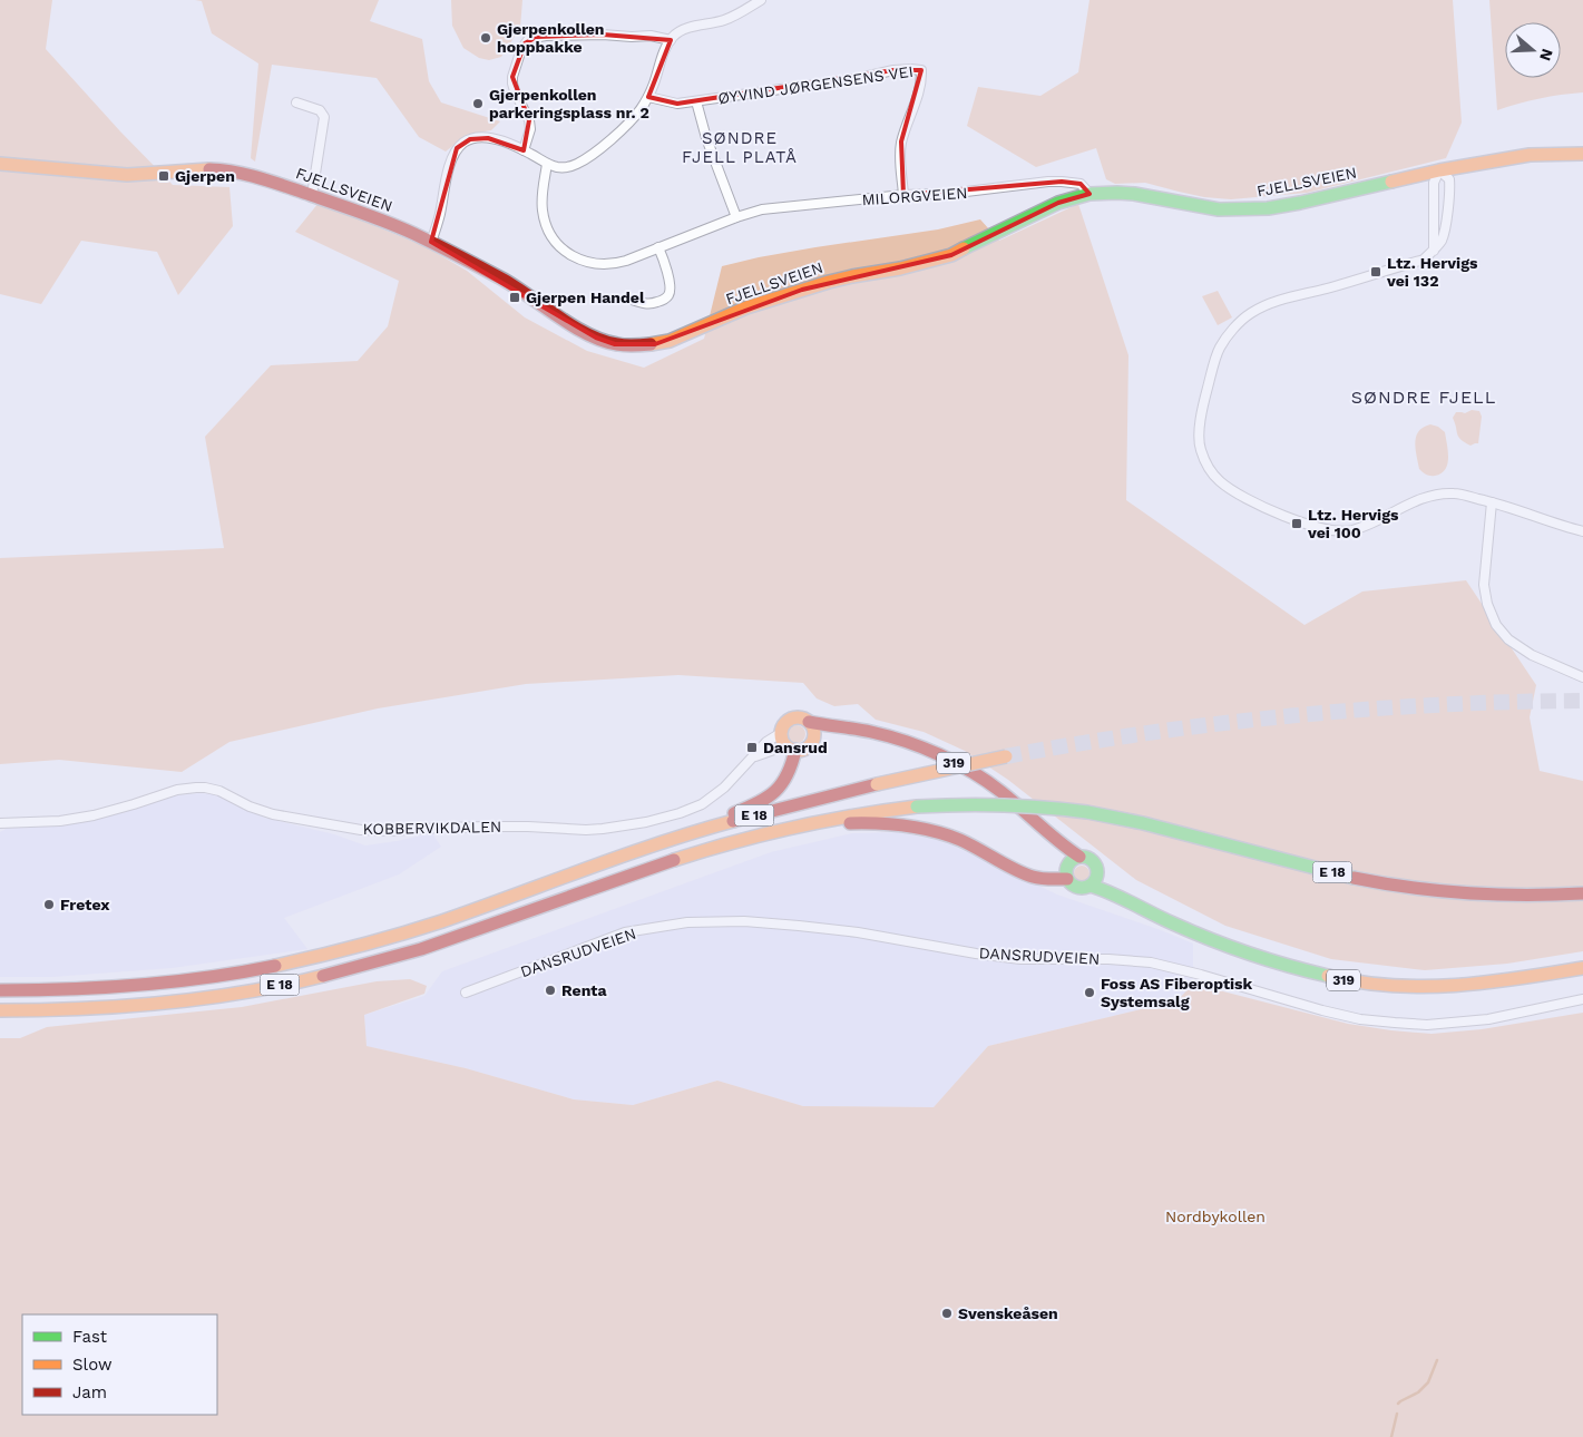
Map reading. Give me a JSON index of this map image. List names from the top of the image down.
{
  "streets": {
    "main road": ["FJELLSVEIEN", "319", "E 18"],
    "street": [
      "ØYVIND JØRGENSENS VEI",
      "MILORGVEIEN",
      "KOBBERVIKDALEN",
      "DANSRUDVEIEN"
    ]
  },
  "crossings": [
    ["ØYVIND JØRGENSENS VEI", "MILORGVEIEN"],
    ["FJELLSVEIEN", "MILORGVEIEN"],
    ["319", "E 18"],
    ["319", "KOBBERVIKDALEN"],
    ["E 18", "KOBBERVIKDALEN"]
  ],
  "districts": ["SØNDRE FJELL PLATÅ", "SØNDRE FJELL"],
  "parks": ["Nordbykollen"],
  "places": {
    "other": [
      "Gjerpenkollen hoppbakke",
      "Gjerpenkollen parkeringsplass nr. 2",
      "Fretex",
      "Renta",
      "Foss AS Fiberoptisk Systemsalg",
      "Svenskeåsen"
    ],
    "transit": [
      "Gjerpen",
      "Ltz. Hervigs vei 132",
      "Gjerpen Handel",
      "Ltz. Hervigs vei 100",
      "Dansrud"
    ]
  },
  "legend": ["Fast", "Slow", "Jam"],
  "north": "right"
}
